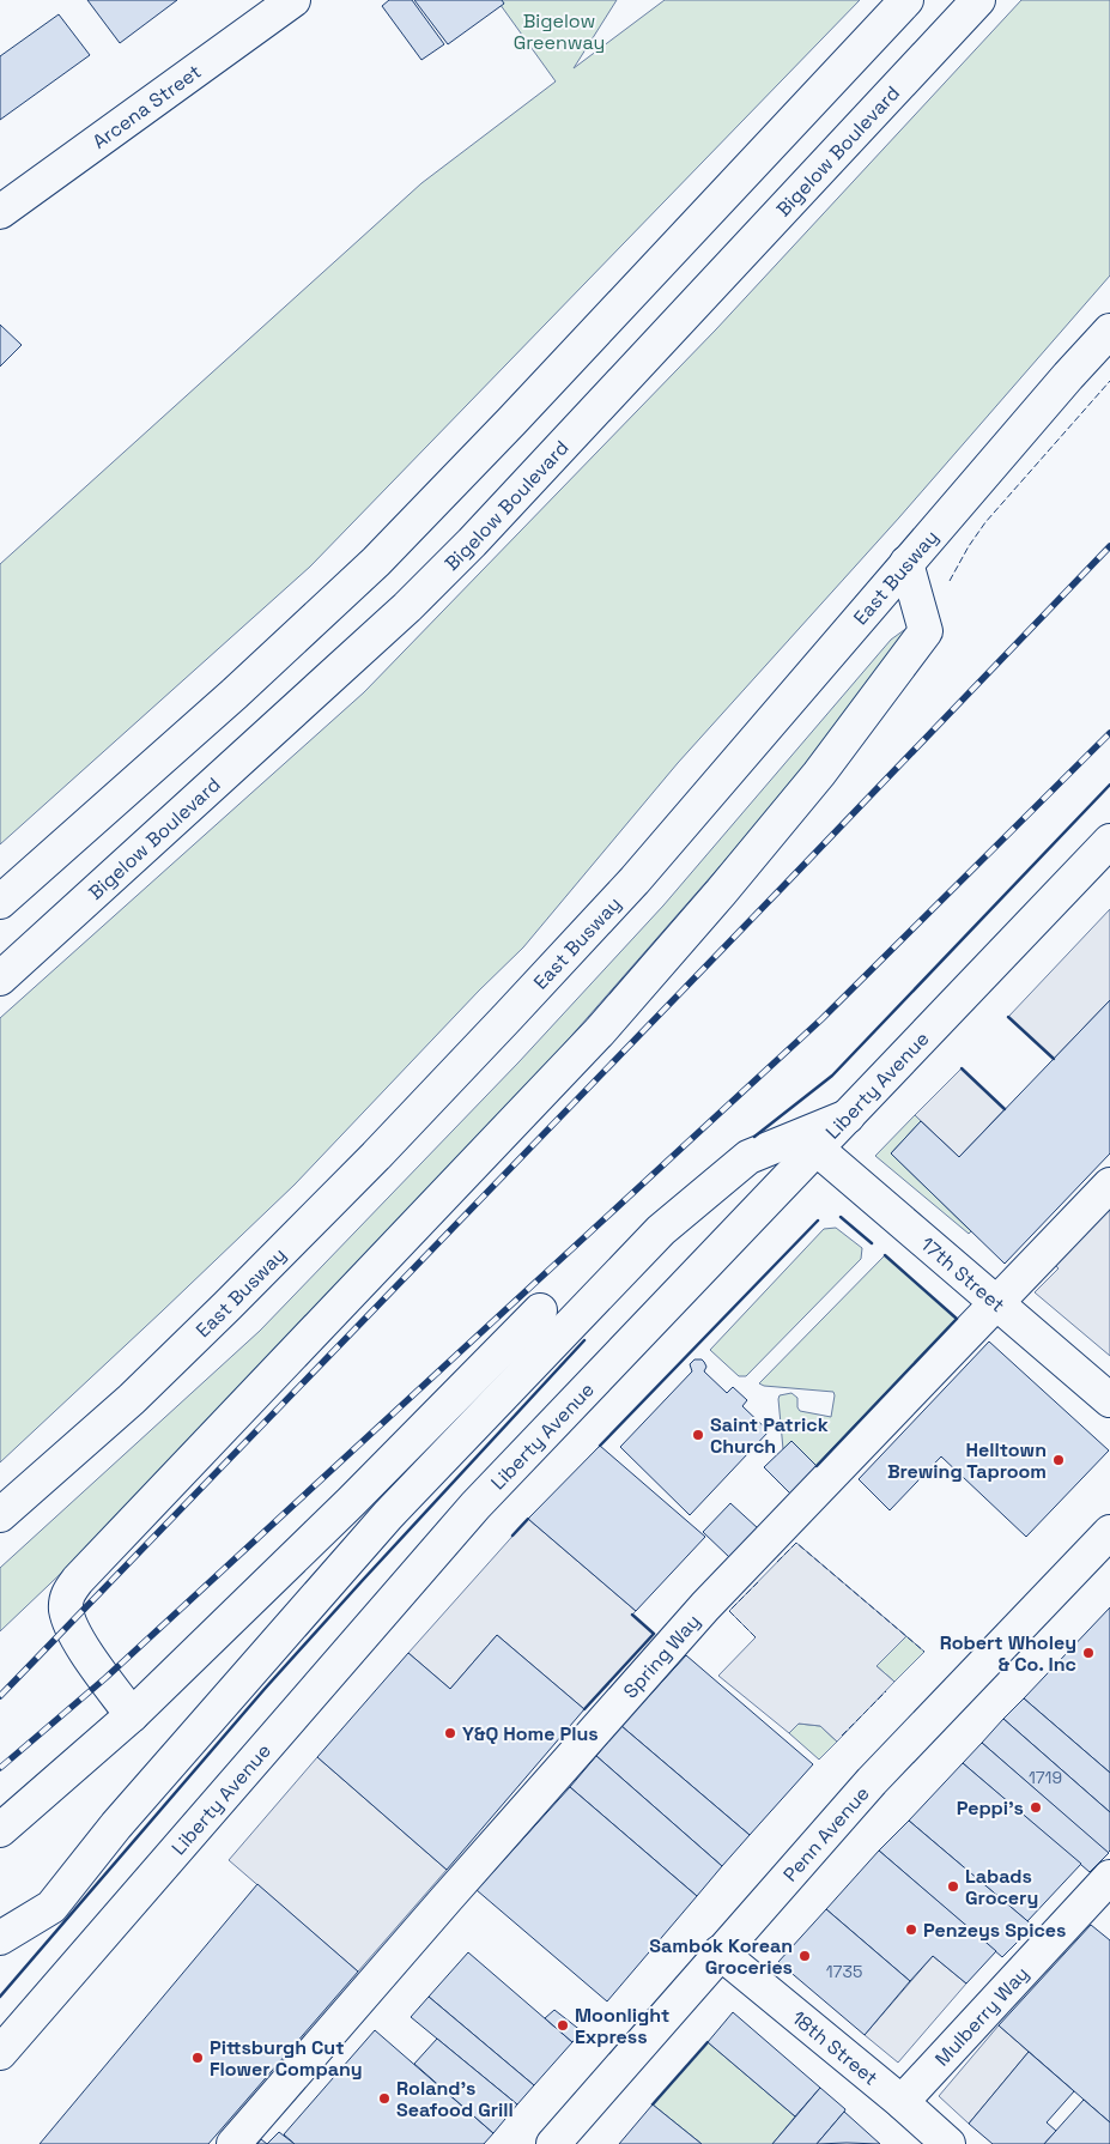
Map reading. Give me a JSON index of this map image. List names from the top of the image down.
{
  "streets": {
    "main road": [
      "Arcena Street",
      "Bigelow Boulevard",
      "East Busway",
      "Liberty Avenue",
      "17th Street",
      "Spring Way",
      "Penn Avenue",
      "Mulberry Way",
      "18th Street"
    ]
  },
  "crossings": [
    ["Liberty Avenue", "17th Street"],
    ["17th Street", "Spring Way"],
    ["Penn Avenue", "18th Street"],
    ["Mulberry Way", "18th Street"]
  ],
  "parks": ["Bigelow Greenway"],
  "places": [
    "Saint Patrick Church",
    "Helltown Brewing Taproom",
    "Robert Wholey & Co. Inc",
    "Y&Q Home Plus",
    "Peppi's",
    "Labads Grocery",
    "Penzeys Spices",
    "Sambok Korean Groceries",
    "Moonlight Express",
    "Pittsburgh Cut Flower Company",
    "Roland's Seafood Grill"
  ],
  "house_numbers": ["1719", "1735"]
}
